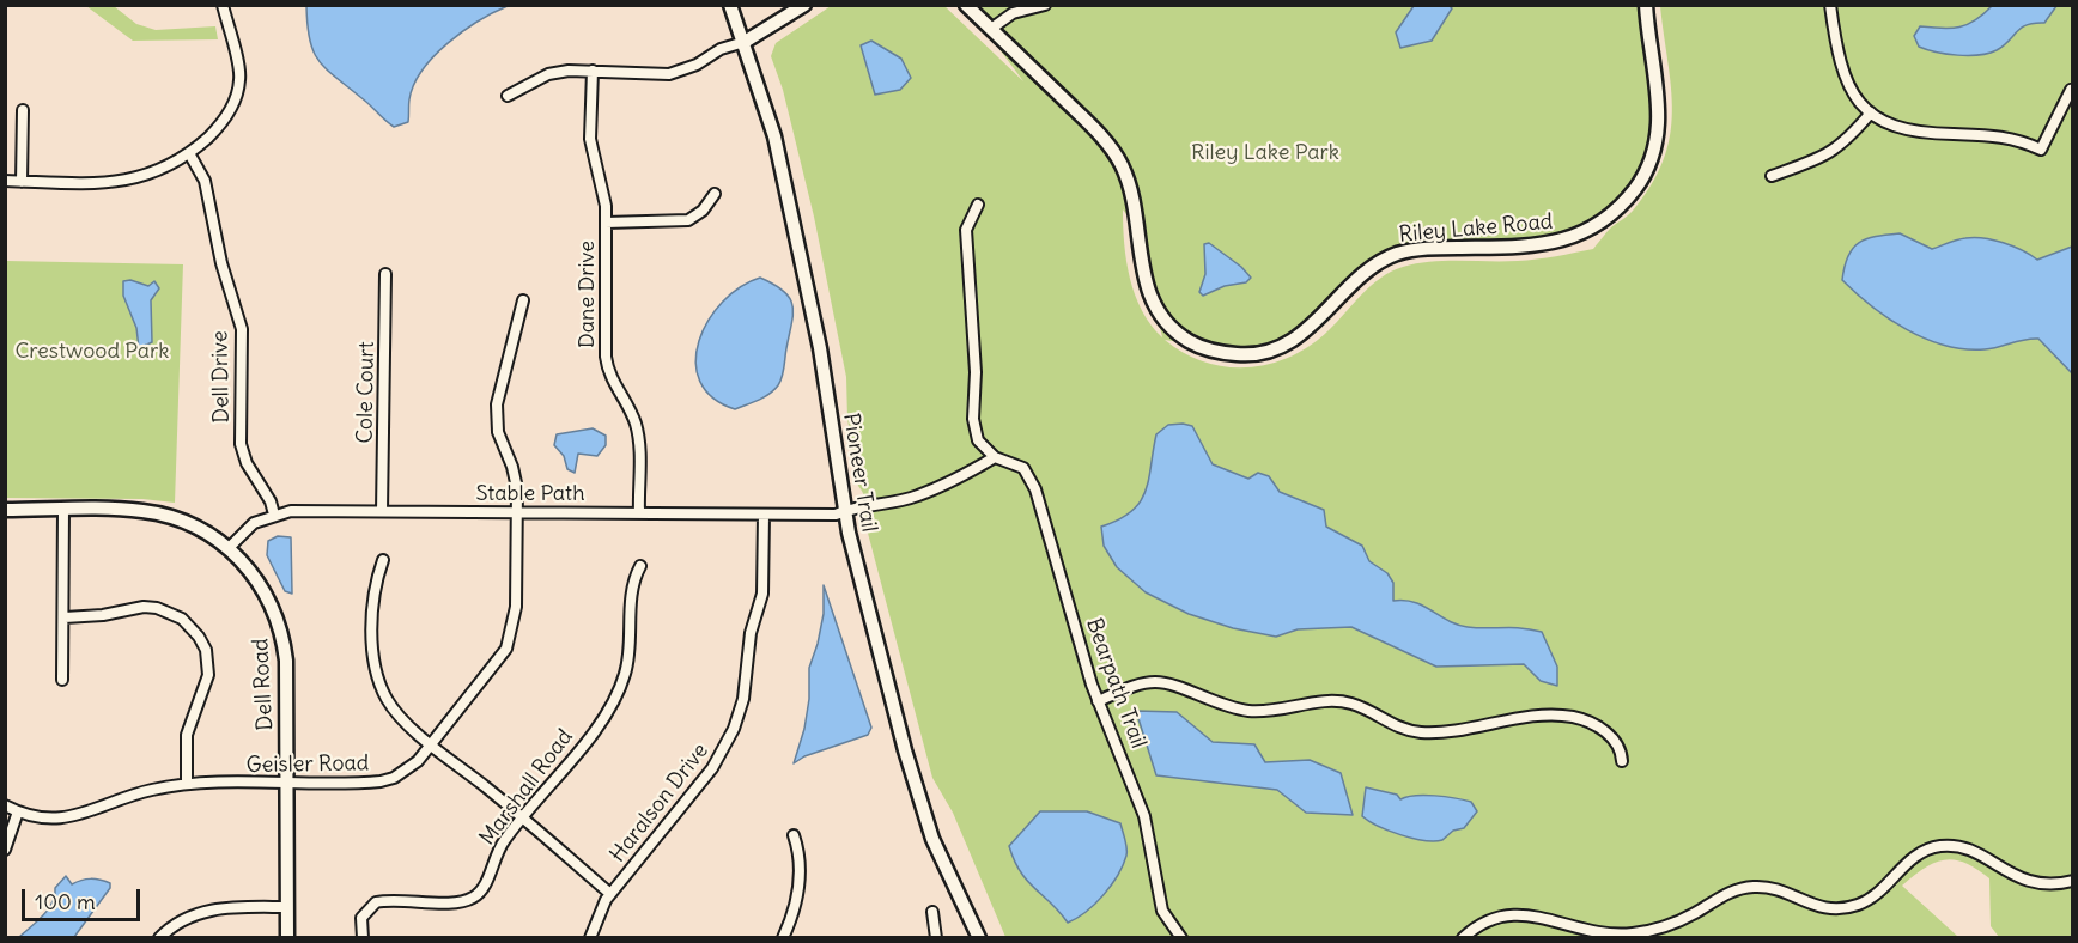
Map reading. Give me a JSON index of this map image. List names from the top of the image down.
{
  "streets": {
    "street": [
      "Riley Lake Road",
      "Dane Drive",
      "Dell Drive",
      "Cole Court",
      "Pioneer Trail",
      "Stable Path",
      "Bearpath Trail",
      "Dell Road",
      "Geisler Road",
      "Marshall Road",
      "Haralson Drive"
    ]
  },
  "crossings": [
    ["Dane Drive", "Stable Path"],
    ["Dell Drive", "Stable Path"],
    ["Cole Court", "Stable Path"],
    ["Pioneer Trail", "Stable Path"],
    ["Stable Path", "Dell Road"],
    ["Stable Path", "Geisler Road"],
    ["Stable Path", "Haralson Drive"],
    ["Dell Road", "Geisler Road"]
  ],
  "parks": ["Riley Lake Park", "Crestwood Park"],
  "scale_bar": "100 m"
}
